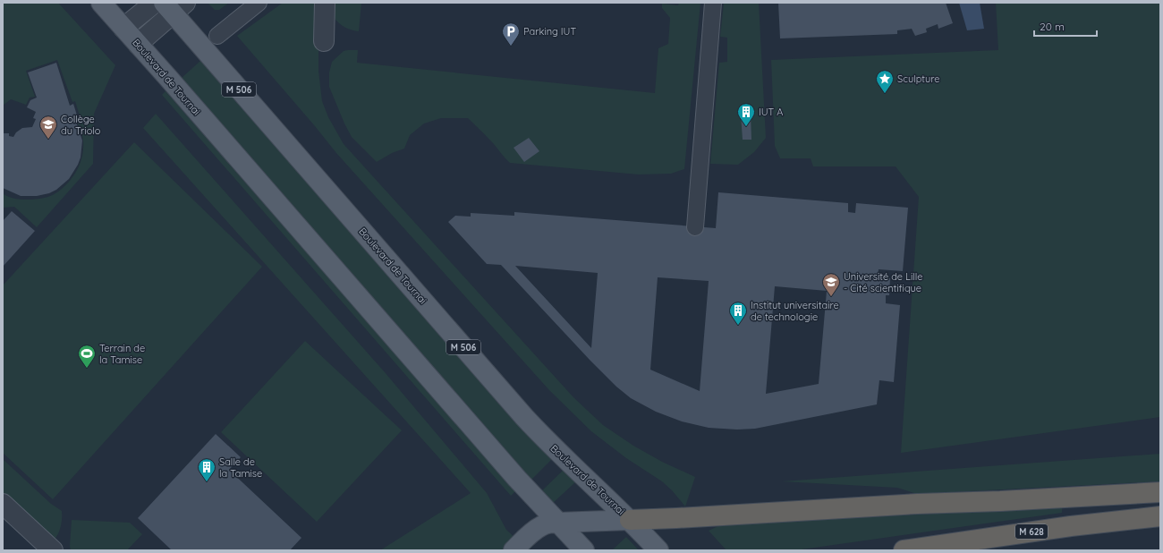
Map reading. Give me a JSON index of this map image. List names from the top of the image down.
{
  "streets": {
    "highway": ["M 628"],
    "main road": ["Boulevard de Tournai", "M 506"]
  },
  "crossings": [
    ["Boulevard de Tournai", "M 506"]
  ],
  "places": {
    "parking": ["Parking IUT"],
    "place": ["Sculpture"],
    "building": ["IUT A", "Institut universitaire de technologie", "Salle de la Tamise"],
    "school or university": ["Collège du Triolo", "Université de Lille ‐ Cité scientifique"],
    "sports": ["Terrain de la Tamise"]
  },
  "scale_bar": "20 m"
}
